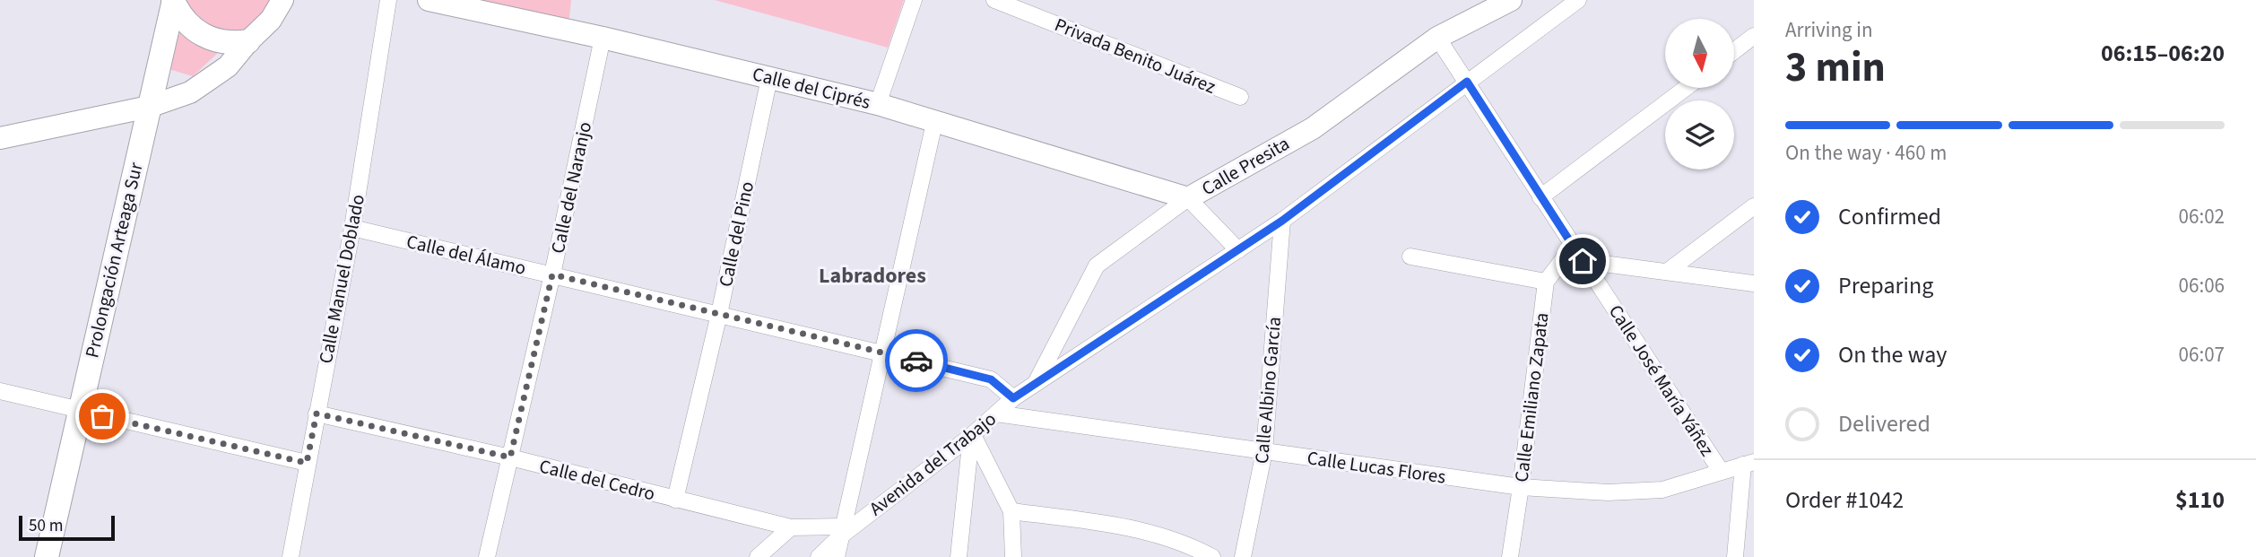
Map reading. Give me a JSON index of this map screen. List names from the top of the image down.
{
  "streets": {
    "main road": ["Prolongación Arteaga Sur"],
    "street": [
      "Privada Benito Juárez",
      "Calle del Ciprés",
      "Calle Presita",
      "Calle del Naranjo",
      "Calle del Pino",
      "Calle del Álamo",
      "Calle Manuel Doblado",
      "Calle José María Yáñez",
      "Calle Albino García",
      "Calle Emiliano Zapata",
      "Avenida del Trabajo",
      "Calle Lucas Flores",
      "Calle del Cedro"
    ]
  },
  "crossings": [
    ["Calle del Ciprés", "Calle Presita"],
    ["Calle del Ciprés", "Calle del Naranjo"],
    ["Calle del Ciprés", "Calle del Pino"],
    ["Calle Presita", "Calle José María Yáñez"],
    ["Calle Presita", "Avenida del Trabajo"],
    ["Calle del Naranjo", "Calle del Álamo"],
    ["Calle del Naranjo", "Calle del Cedro"],
    ["Calle del Pino", "Calle del Álamo"],
    ["Calle del Pino", "Calle del Cedro"],
    ["Calle del Álamo", "Calle Manuel Doblado"],
    ["Calle del Álamo", "Avenida del Trabajo"],
    ["Calle Manuel Doblado", "Calle del Cedro"],
    ["Calle José María Yáñez", "Avenida del Trabajo"],
    ["Calle José María Yáñez", "Calle Lucas Flores"],
    ["Calle Albino García", "Avenida del Trabajo"],
    ["Calle Albino García", "Calle Lucas Flores"],
    ["Calle Emiliano Zapata", "Calle Lucas Flores"],
    ["Avenida del Trabajo", "Calle Lucas Flores"],
    ["Avenida del Trabajo", "Calle del Cedro"]
  ],
  "districts": ["Labradores"],
  "scale_bar": "50 m",
  "north": "bottom",
  "page": {
    "heading": ["3 min", "Arriving in", "06:15–06:20"],
    "panel": ["Order #1042", "$110"],
    "bar": "On the way · 460 m",
    "list": [
      ["Confirmed", "06:02"],
      ["Preparing", "06:06"],
      ["On the way", "06:07"],
      "Delivered"
    ],
    "scale": "50 m"
  }
}
